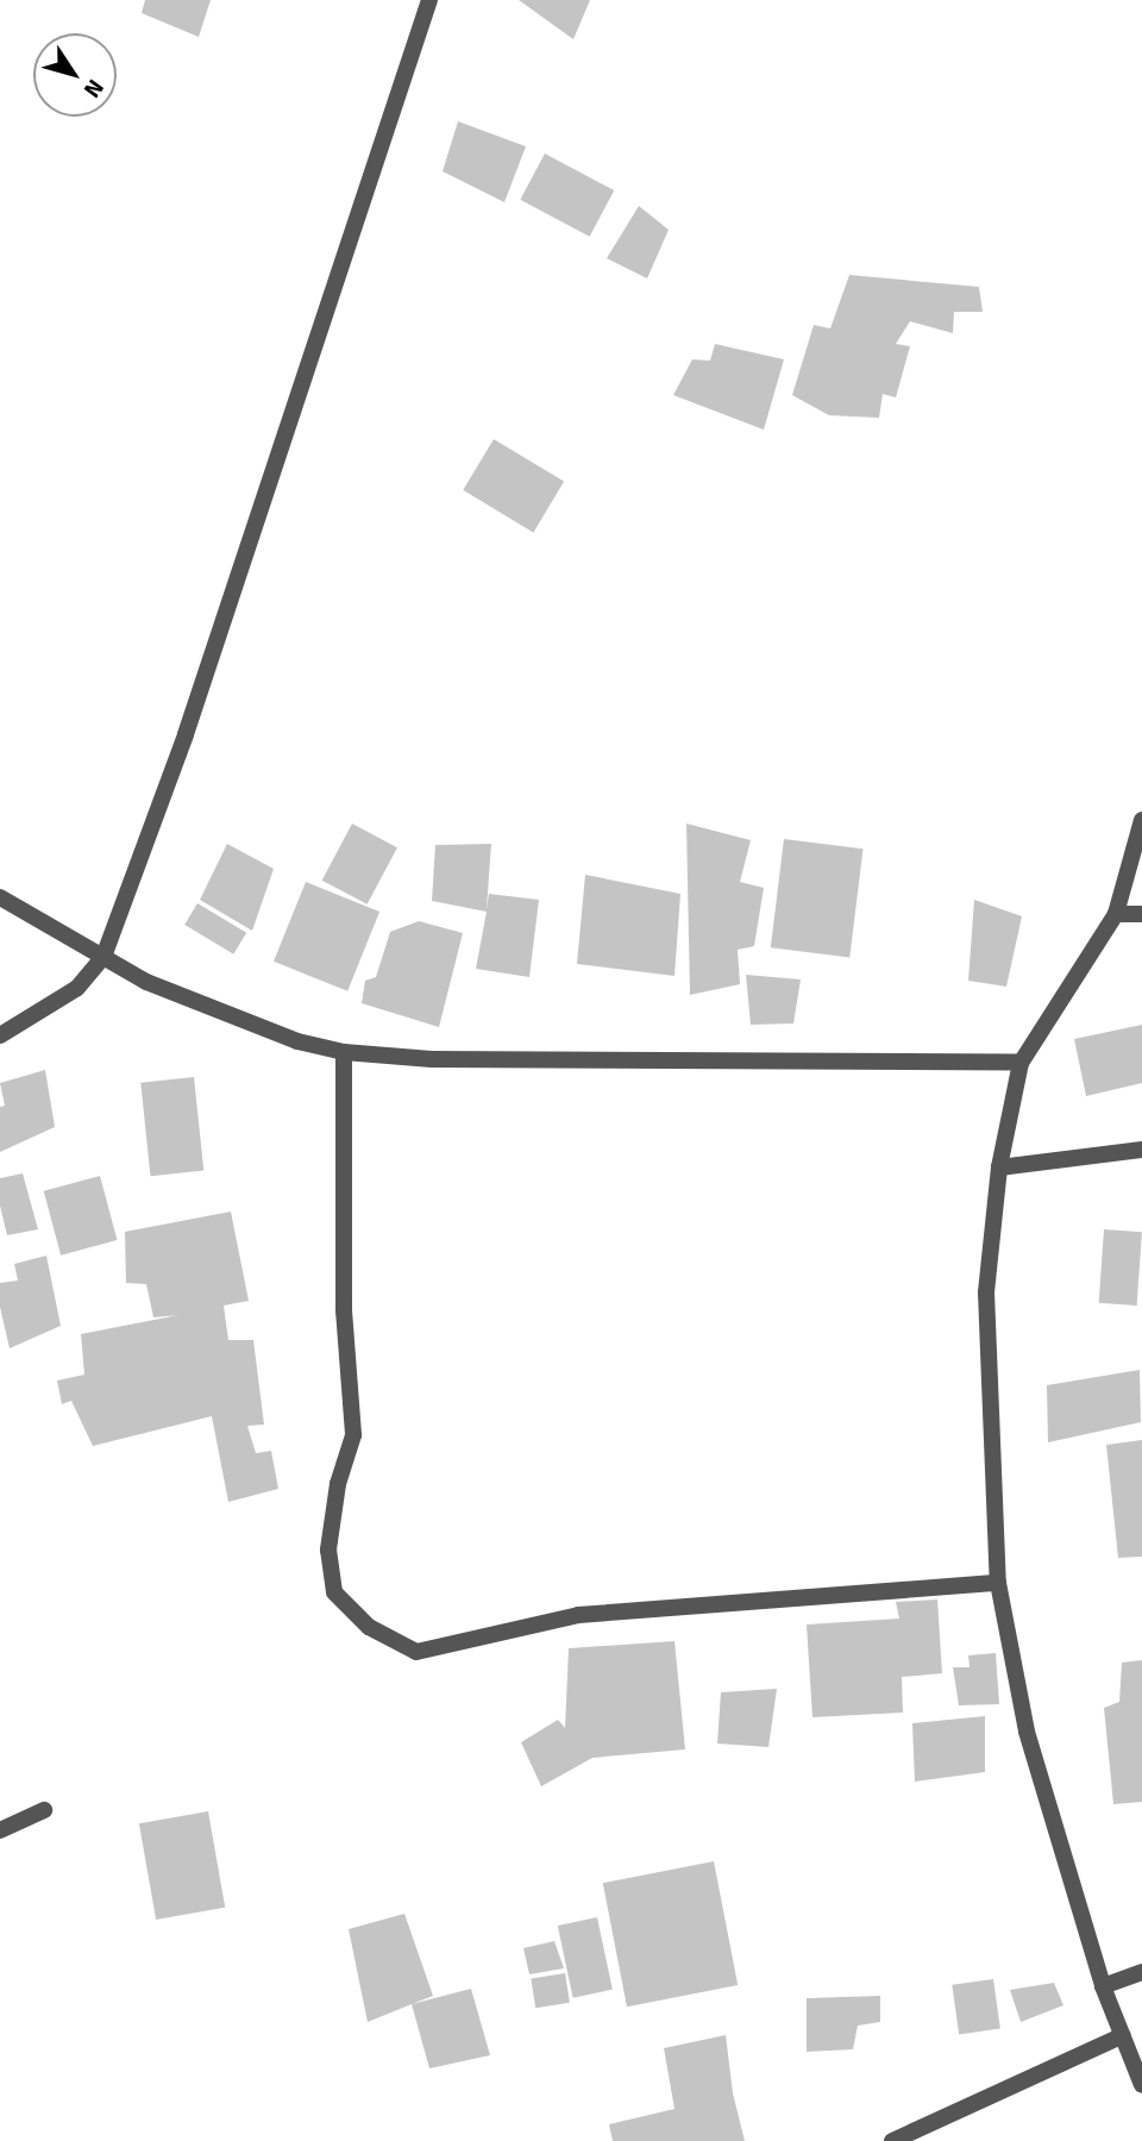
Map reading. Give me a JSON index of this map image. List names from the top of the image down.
{
  "north": "bottom right"
}
